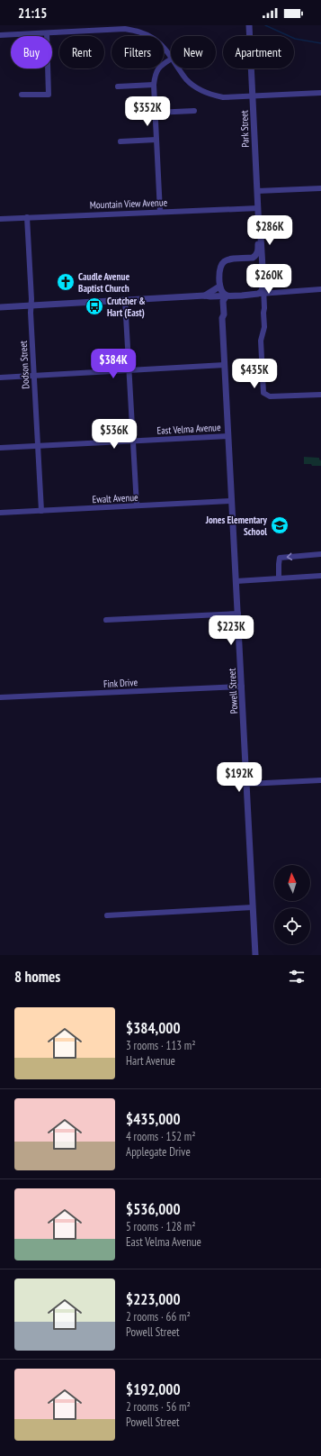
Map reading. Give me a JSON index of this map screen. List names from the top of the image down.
{
  "streets": {
    "street": [
      "Park Street",
      "Mountain View Avenue",
      "Dodson Street",
      "East Velma Avenue",
      "Ewalt Avenue",
      "Fink Drive",
      "Powell Street"
    ]
  },
  "crossings": [
    ["Park Street", "Mountain View Avenue"],
    ["Park Street", "Powell Street"],
    ["Mountain View Avenue", "Dodson Street"],
    ["Dodson Street", "East Velma Avenue"],
    ["Dodson Street", "Ewalt Avenue"],
    ["East Velma Avenue", "Powell Street"],
    ["Ewalt Avenue", "Powell Street"],
    ["Fink Drive", "Powell Street"]
  ],
  "places": {
    "church": ["Caudle Avenue Baptist Church"],
    "bus stop": ["Crutcher & Hart (East)"],
    "school or university": ["Jones Elementary School"]
  },
  "north": "top",
  "page": {
    "status": "21:15",
    "chip": [
      "Buy",
      "Rent",
      "Filters",
      "New",
      "Apartment"
    ],
    "price": [
      "$352K",
      "$286K",
      "$260K",
      "$384K",
      "$435K",
      "$536K",
      "$223K",
      "$192K"
    ],
    "heading": "8 homes",
    "list": [
      {
        "name": "$384,000",
        "note": "3 rooms · 113 m² · Hart Avenue"
      },
      {
        "name": "$435,000",
        "note": "4 rooms · 152 m² · Applegate Drive"
      },
      {
        "name": "$536,000",
        "note": "5 rooms · 128 m² · East Velma Avenue"
      },
      {
        "name": "$223,000",
        "note": "2 rooms · 66 m² · Powell Street"
      },
      {
        "name": "$192,000",
        "note": "2 rooms · 56 m² · Powell Street"
      }
    ]
  }
}
